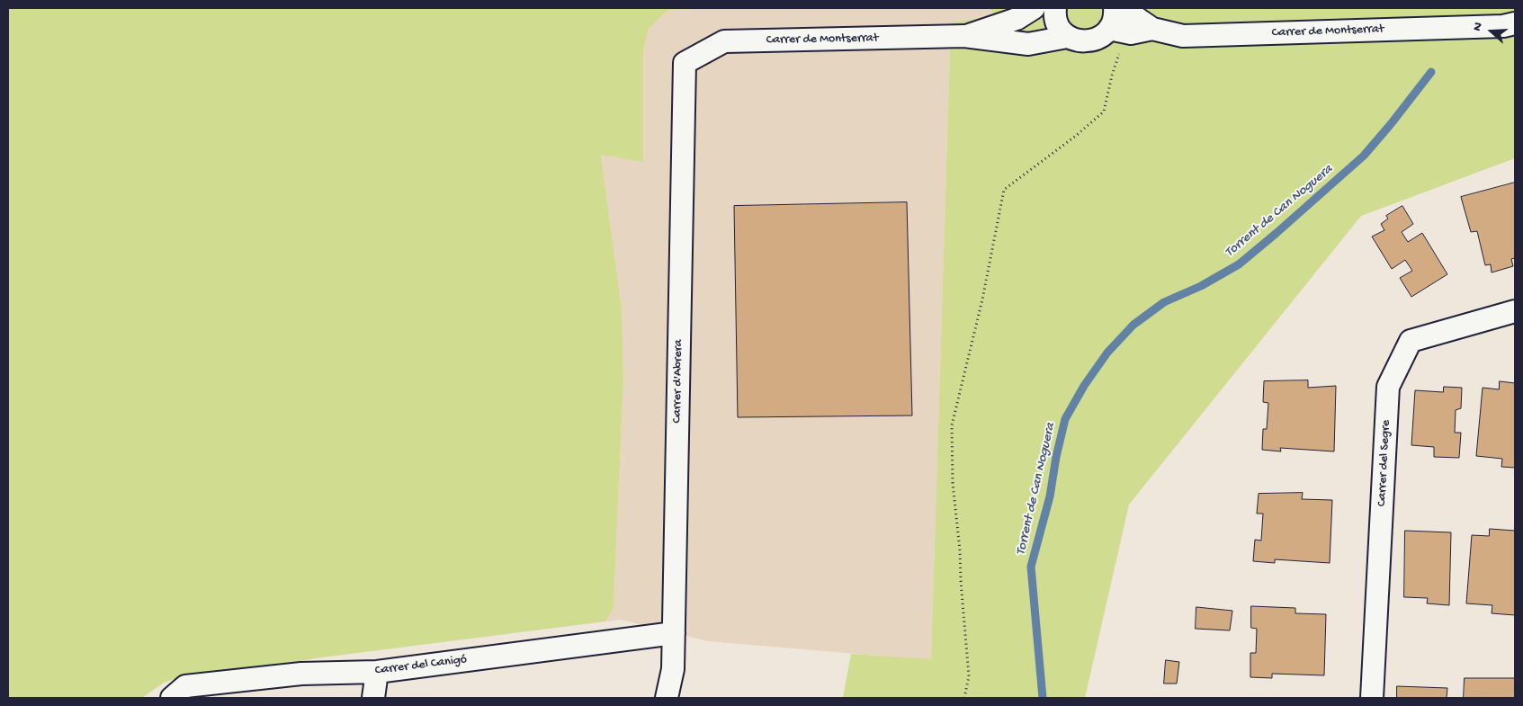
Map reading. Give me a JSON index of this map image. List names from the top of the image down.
{
  "streets": {
    "street": [
      "Carrer de Montserrat",
      "Carrer d'Abrera",
      "Carrer del Segre",
      "Carrer del Canigó"
    ]
  },
  "crossings": [
    ["Carrer de Montserrat", "Carrer d'Abrera"],
    ["Carrer d'Abrera", "Carrer del Canigó"]
  ],
  "water": ["Torrent de Can Noguera"],
  "north": "left"
}
